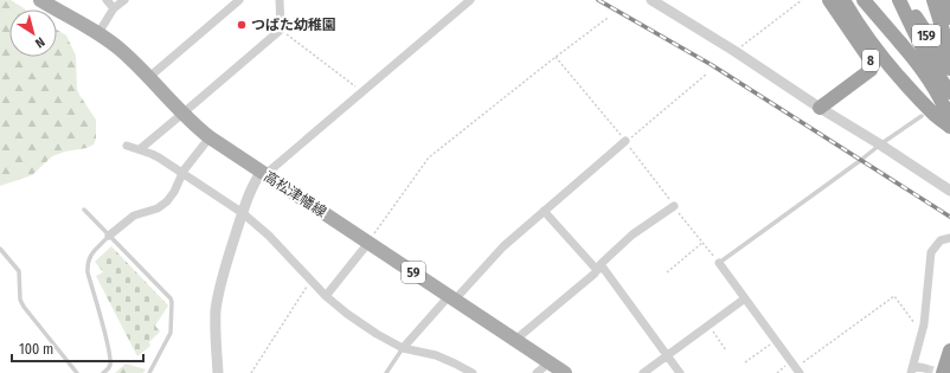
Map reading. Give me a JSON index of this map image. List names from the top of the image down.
{
  "streets": {
    "highway": ["159", "8"],
    "main road": ["高松津幡線", "59"]
  },
  "places": ["つばた幼稚園"],
  "scale_bar": "100 m",
  "north": "bottom right"
}
